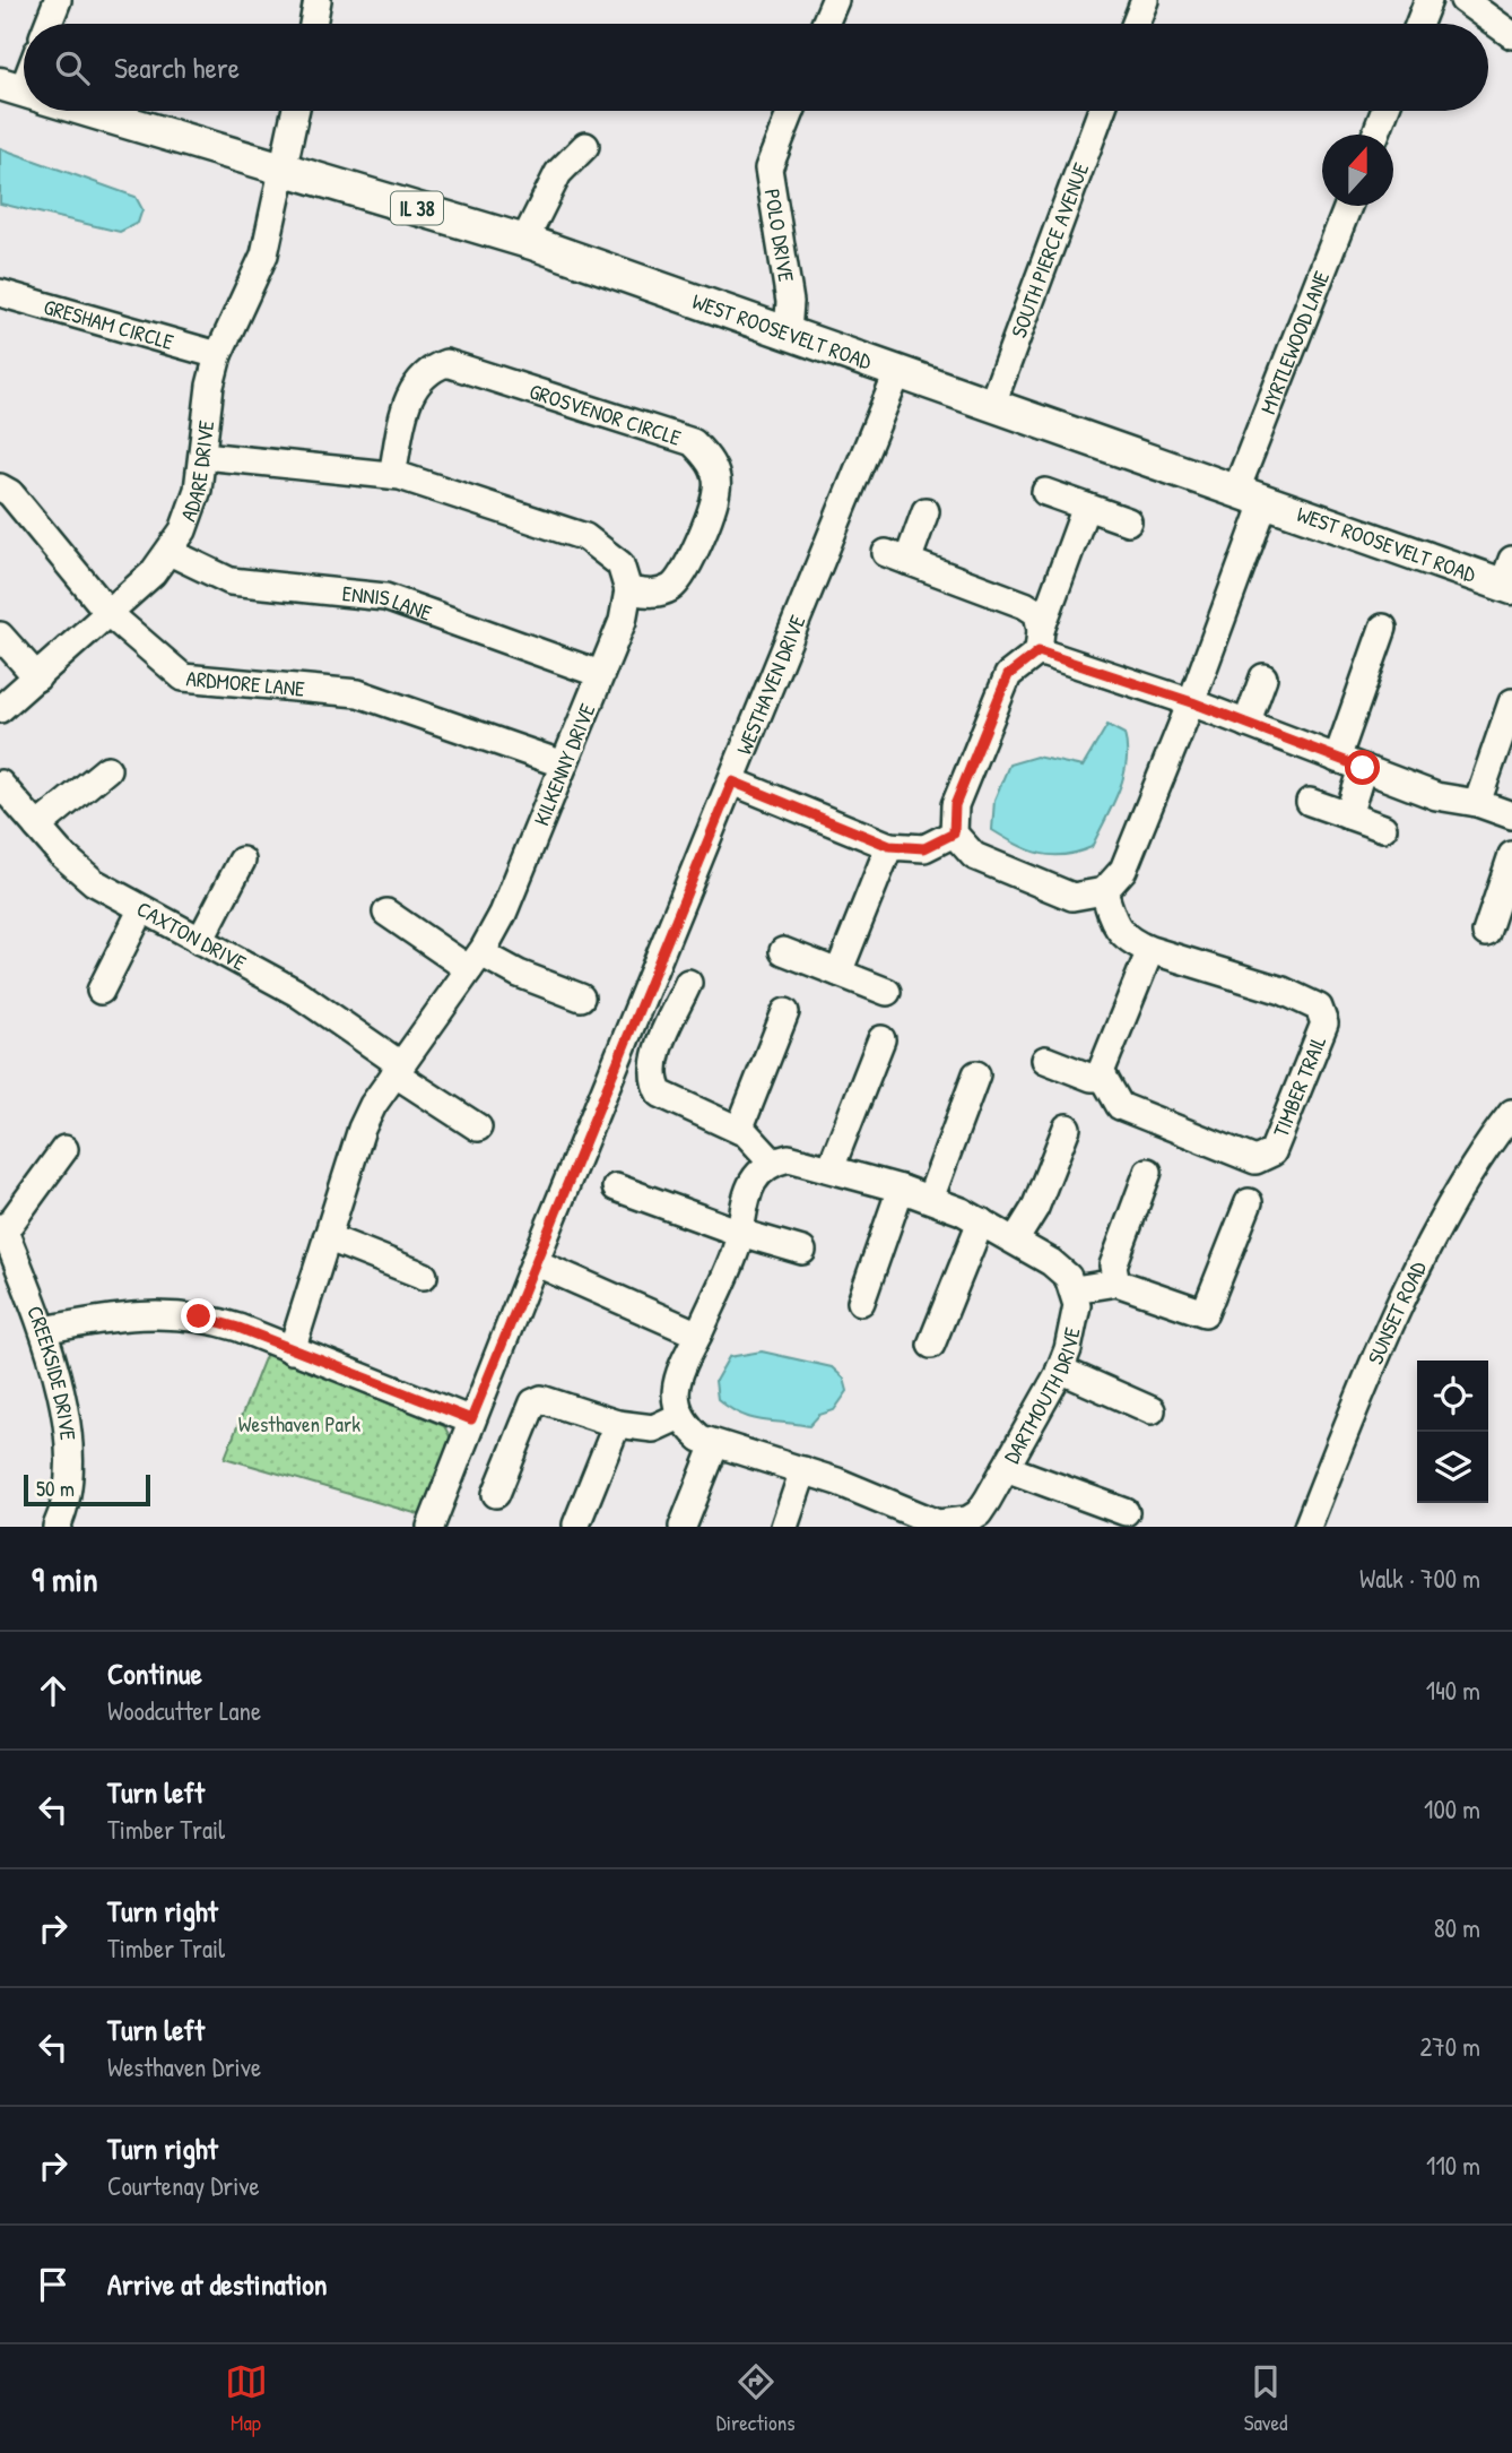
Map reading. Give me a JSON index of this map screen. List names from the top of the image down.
{
  "streets": {
    "main road": ["IL 38", "WEST ROOSEVELT ROAD"],
    "street": [
      "POLO DRIVE",
      "SOUTH PIERCE AVENUE",
      "GRESHAM CIRCLE",
      "MYRTLEWOOD LANE",
      "GROSVENOR CIRCLE",
      "ADARE DRIVE",
      "ENNIS LANE",
      "ARDMORE LANE",
      "WESTHAVEN DRIVE",
      "KILKENNY DRIVE",
      "CAXTON DRIVE",
      "TIMBER TRAIL",
      "SUNSET ROAD",
      "CREEKSIDE DRIVE",
      "DARTMOUTH DRIVE"
    ]
  },
  "crossings": [
    ["POLO DRIVE", "WEST ROOSEVELT ROAD"],
    ["SOUTH PIERCE AVENUE", "WEST ROOSEVELT ROAD"],
    ["GRESHAM CIRCLE", "ADARE DRIVE"],
    ["WEST ROOSEVELT ROAD", "MYRTLEWOOD LANE"],
    ["WEST ROOSEVELT ROAD", "ADARE DRIVE"],
    ["WEST ROOSEVELT ROAD", "WESTHAVEN DRIVE"],
    ["GROSVENOR CIRCLE", "KILKENNY DRIVE"],
    ["ADARE DRIVE", "ENNIS LANE"],
    ["ADARE DRIVE", "ARDMORE LANE"],
    ["ENNIS LANE", "KILKENNY DRIVE"],
    ["ARDMORE LANE", "KILKENNY DRIVE"],
    ["KILKENNY DRIVE", "CAXTON DRIVE"]
  ],
  "parks": ["Westhaven Park"],
  "scale_bar": "50 m",
  "north": "top",
  "page": {
    "search": "Search here",
    "scale": "50 m",
    "heading": ["9 min", "Walk · 700 m"],
    "list": [
      ["Continue", "Woodcutter Lane", "140 m"],
      ["Turn left", "Timber Trail", "100 m"],
      ["Turn right", "Timber Trail", "80 m"],
      ["Turn left", "Westhaven Drive", "270 m"],
      ["Turn right", "Courtenay Drive", "110 m"],
      "Arrive at destination"
    ],
    "nav": ["Map", "Directions", "Saved"]
  }
}
